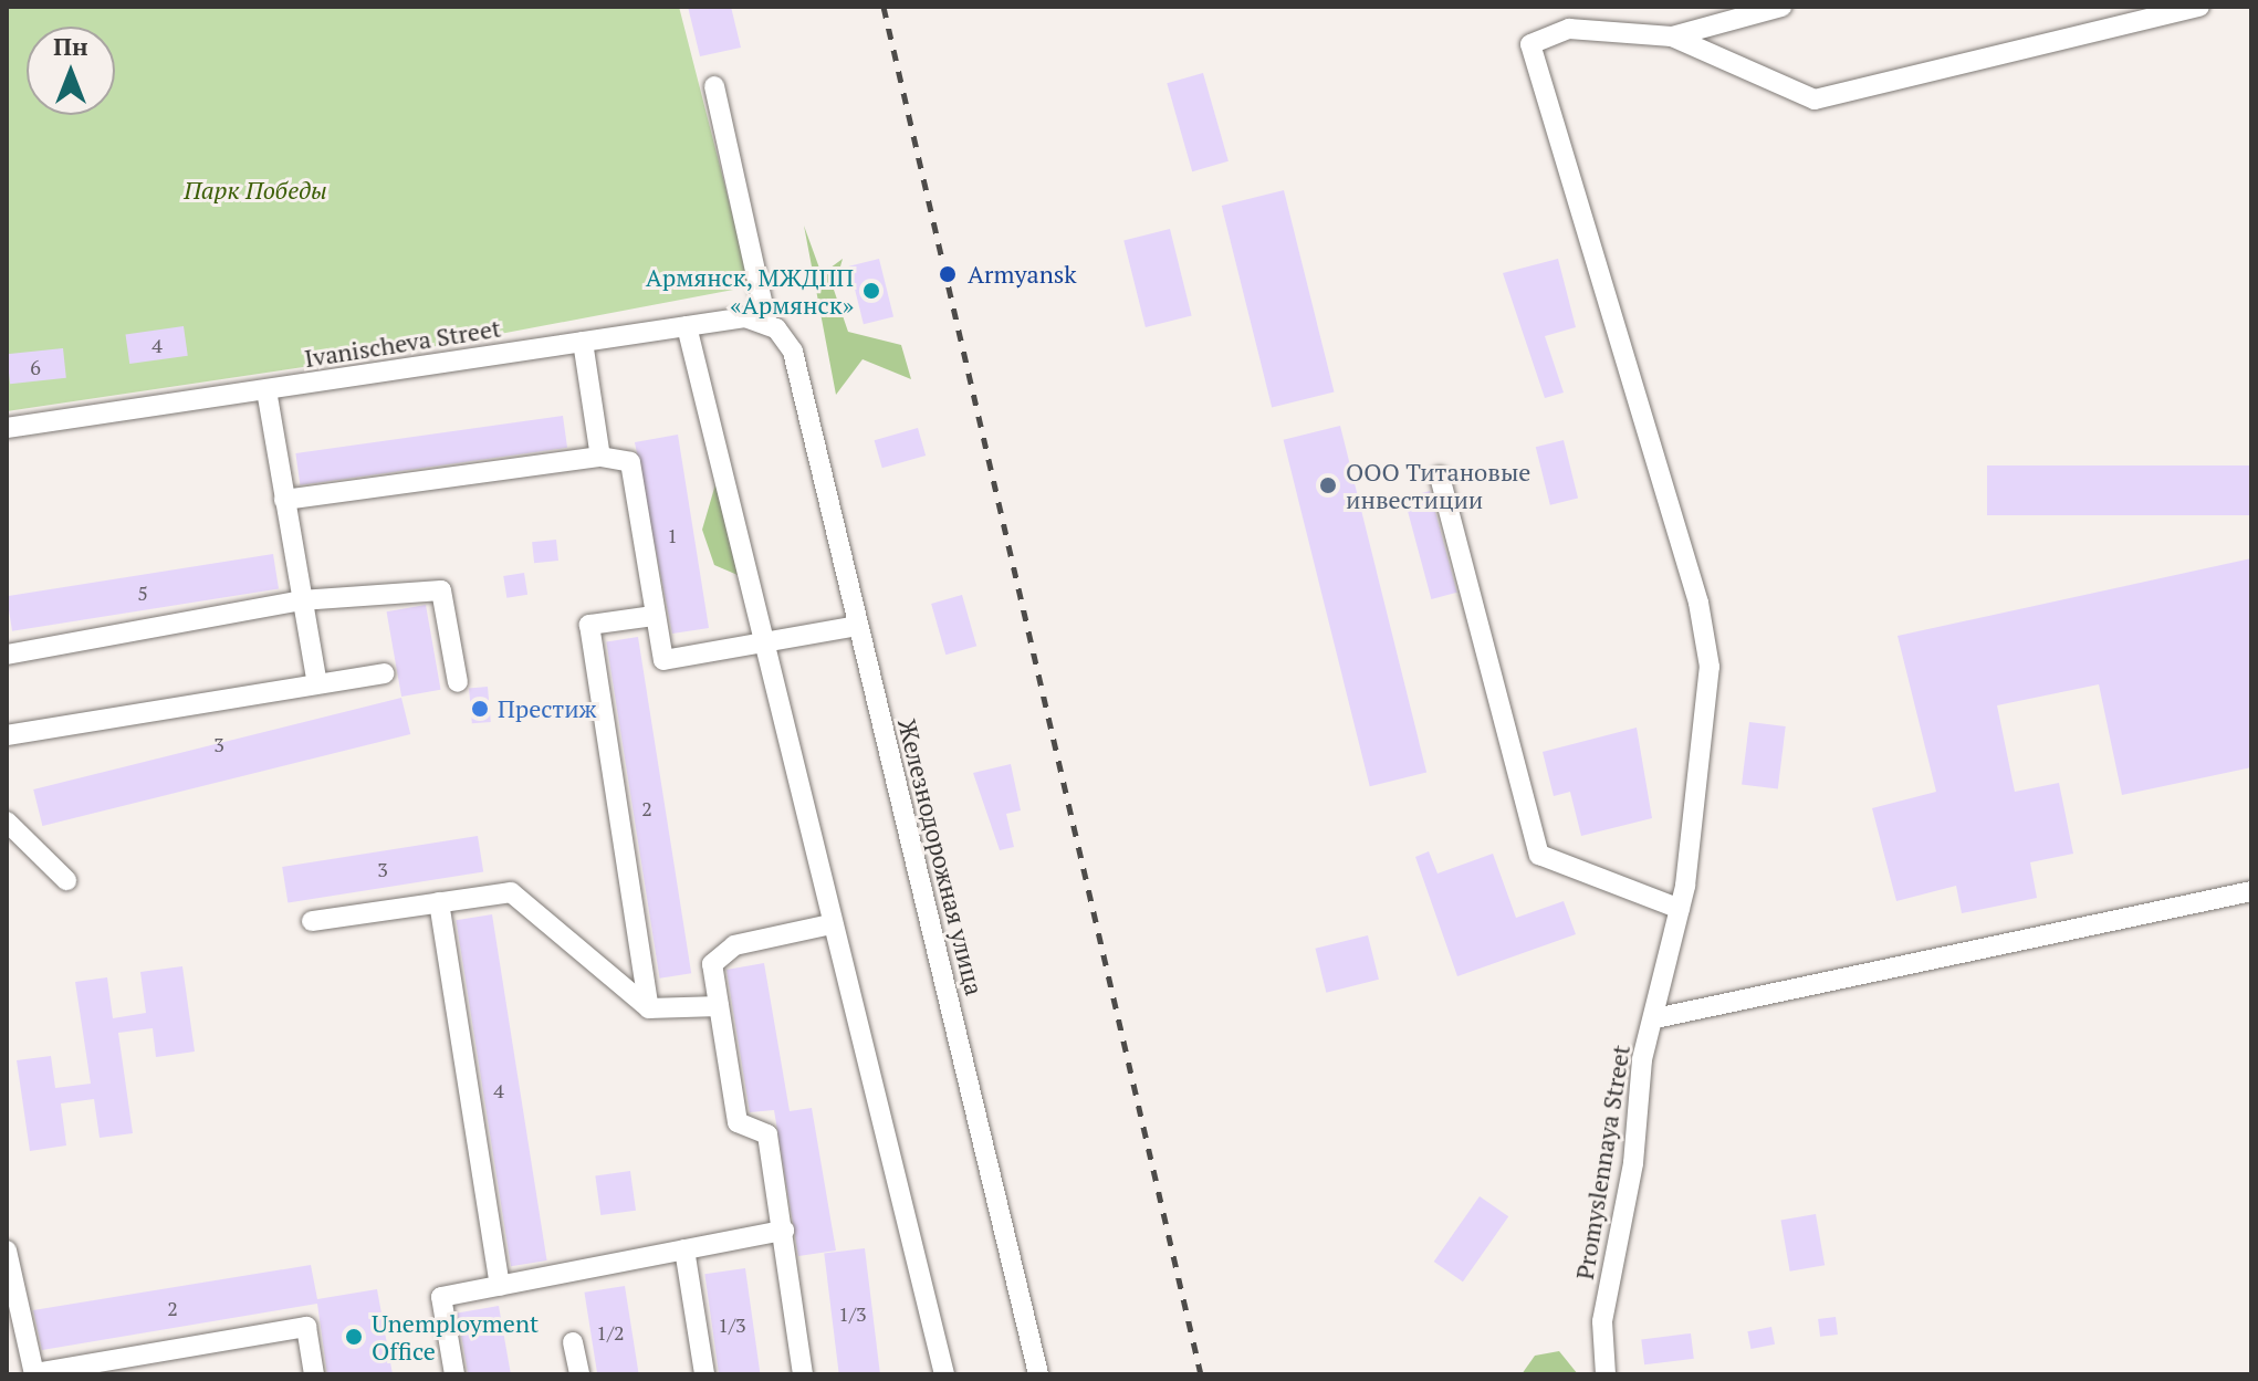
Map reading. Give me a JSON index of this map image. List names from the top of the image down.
{
  "streets": {
    "street": ["Ivanischeva Street", "Железнодорожная улица", "Promyslennaya Street"]
  },
  "crossings": [
    ["Ivanischeva Street", "Железнодорожная улица"]
  ],
  "parks": ["Парк Победы"],
  "places": [
    "Armyansk",
    "Армянск, МЖДПП «Армянск»",
    "ООО Титановые инвестиции",
    "Престиж",
    "Unemployment Office"
  ],
  "house_numbers": [
    "4",
    "6",
    "1",
    "5",
    "3",
    "2",
    "3",
    "4",
    "2",
    "1/3",
    "1/3",
    "1/2"
  ],
  "north": "top"
}
